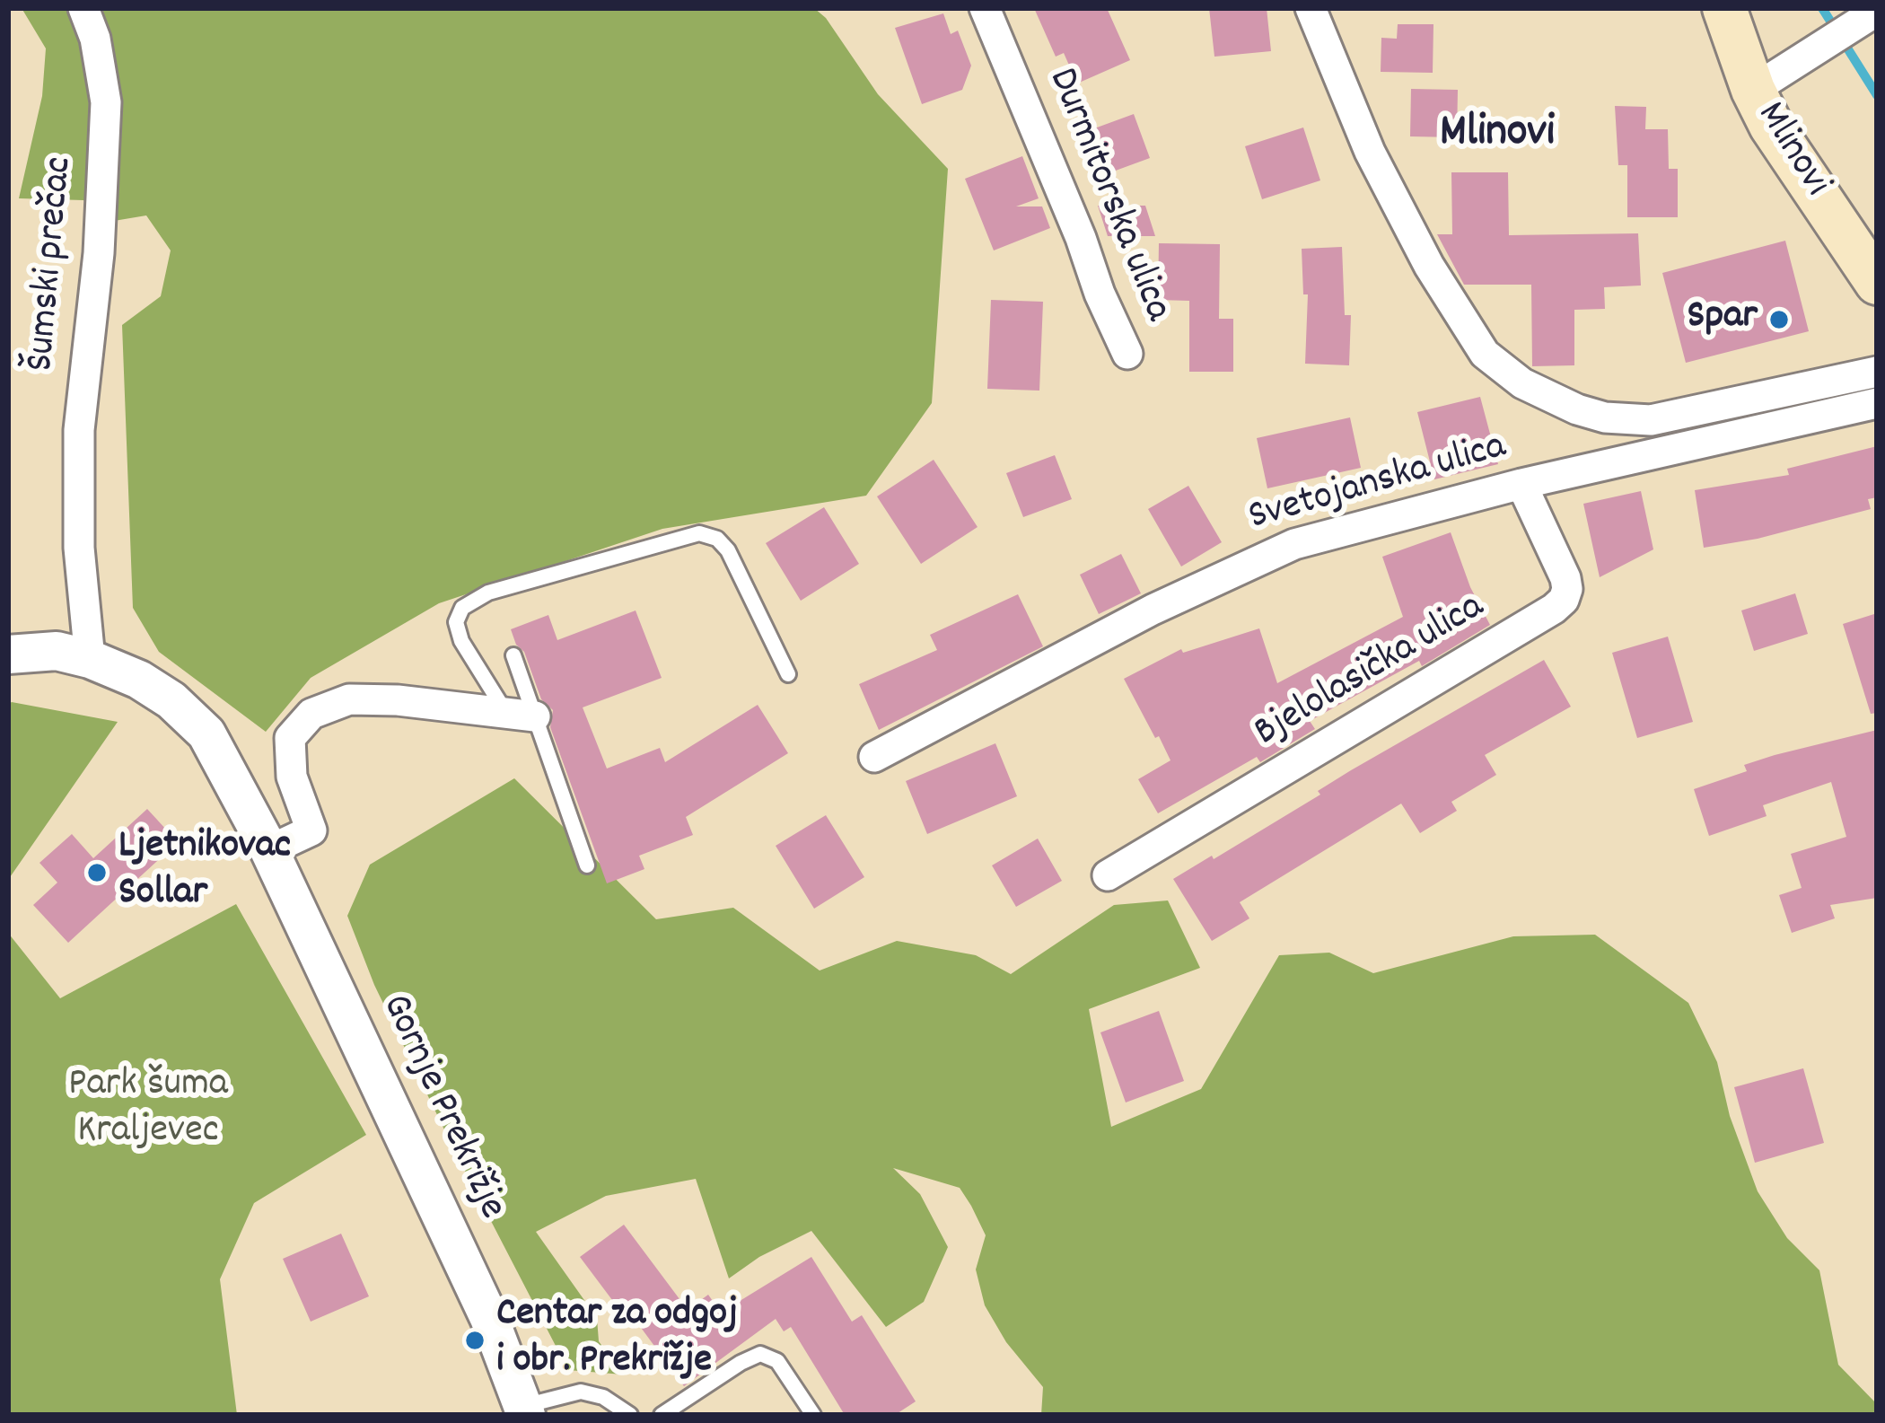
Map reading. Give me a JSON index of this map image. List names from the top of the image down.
{
  "streets": {
    "main road": ["Mlinovi"],
    "street": [
      "Durmitorska ulica",
      "Šumski prečac",
      "Svetojanska ulica",
      "Bjelolasička ulica",
      "Gornje Prekrižje"
    ]
  },
  "crossings": [
    ["Šumski prečac", "Gornje Prekrižje"],
    ["Svetojanska ulica", "Bjelolasička ulica"]
  ],
  "districts": ["Mlinovi"],
  "parks": ["Park šuma Kraljevec"],
  "places": ["Spar", "Ljetnikovac Sollar", "Centar za odgoj i obr. Prekrižje"]
}
